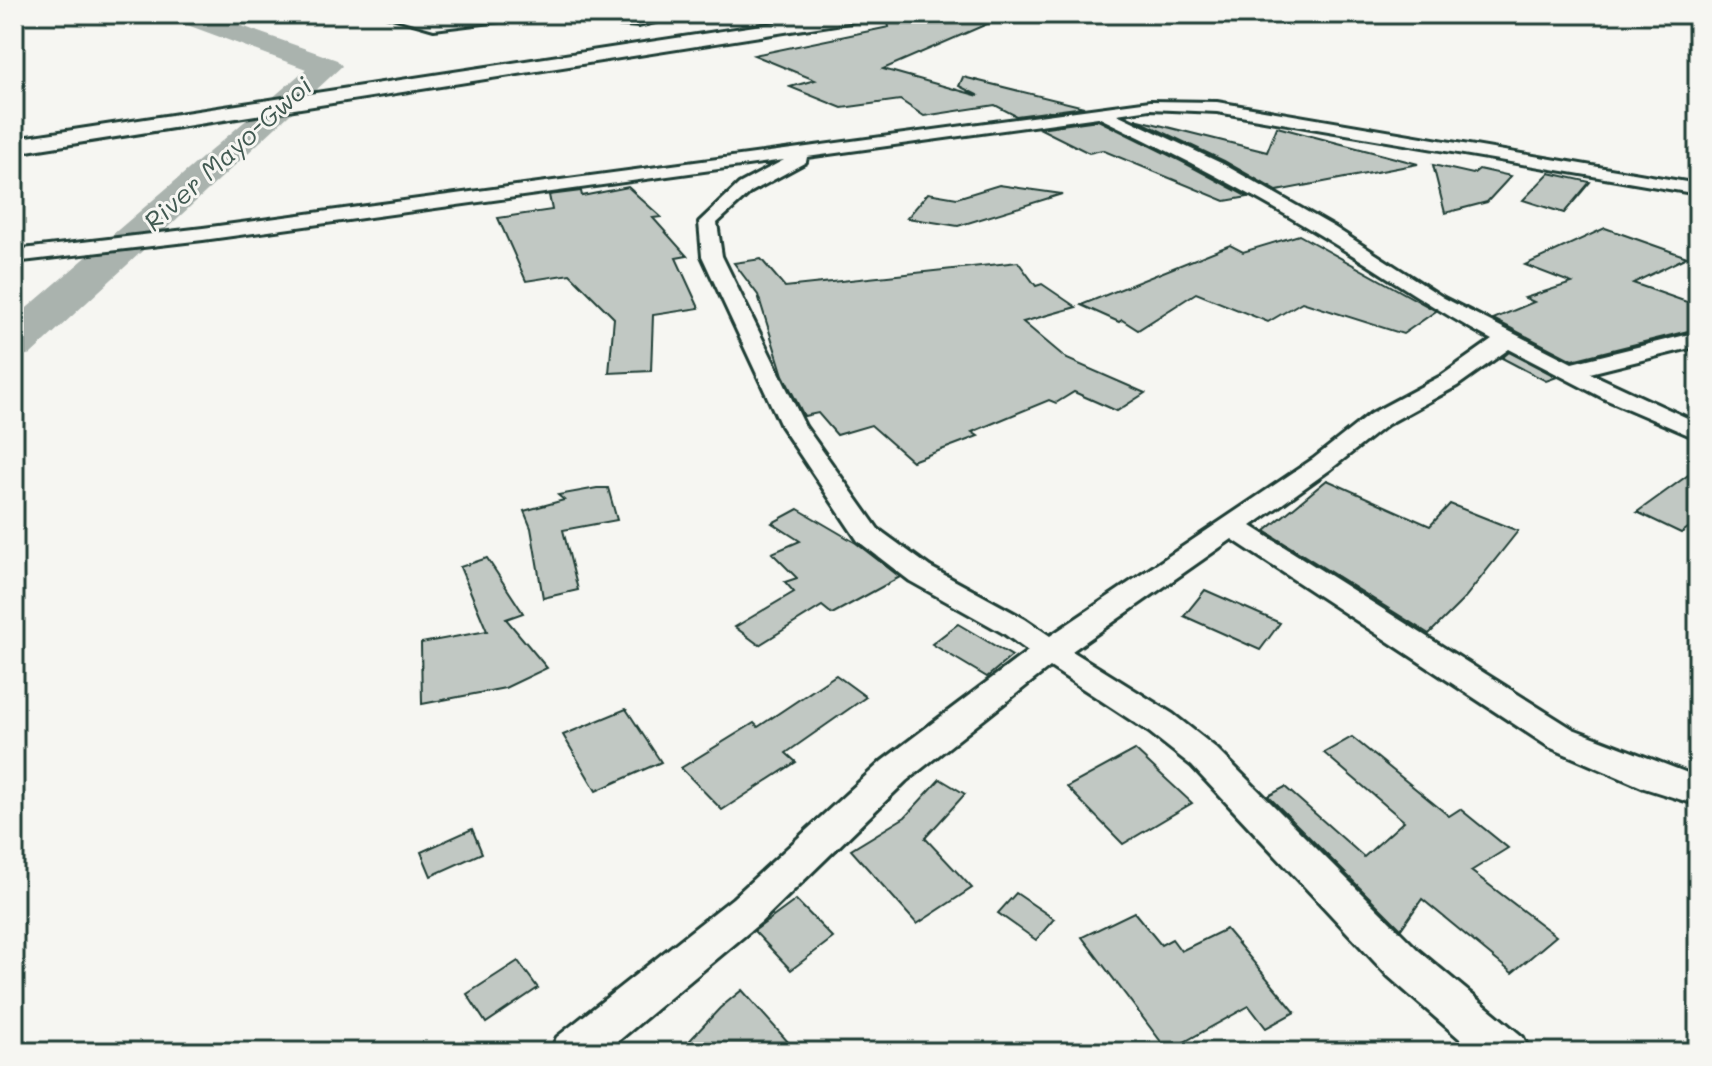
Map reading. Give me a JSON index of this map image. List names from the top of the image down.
{
  "water": ["River Mayo-Gwoi"]
}
